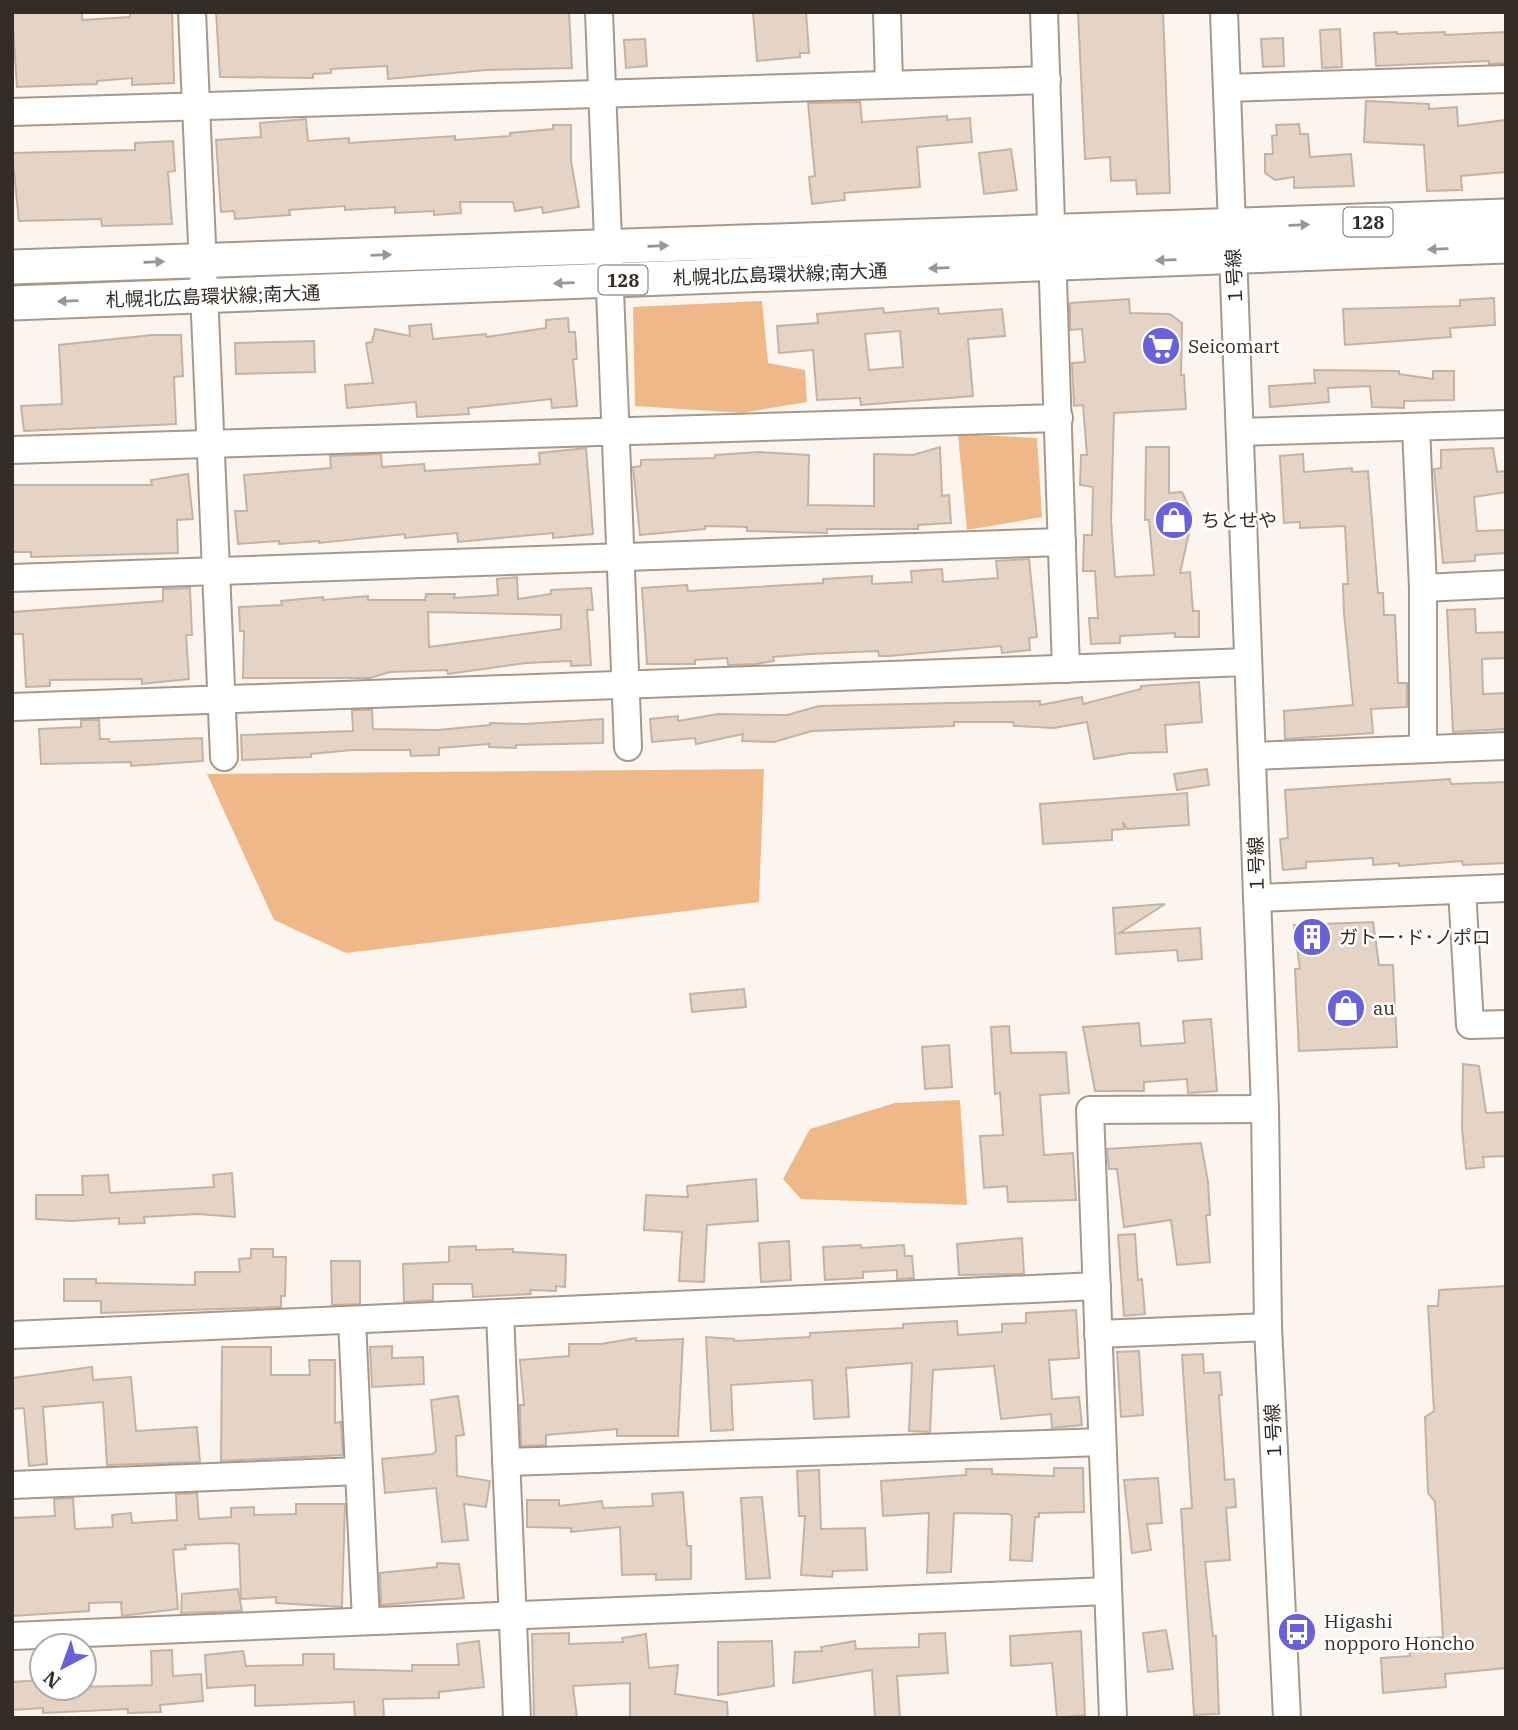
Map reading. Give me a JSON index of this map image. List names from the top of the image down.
{
  "streets": {
    "main road": ["128", "札幌北広島環状線;南大通"],
    "street": ["１号線"]
  },
  "crossings": [
    ["札幌北広島環状線;南大通", "１号線"]
  ],
  "places": {
    "supermarket": ["Seicomart"],
    "shop": ["ちとせや", "au"],
    "building": ["ガトー･ド･ノポロ"],
    "bus stop": ["Higashi nopporo Honcho"]
  },
  "north": "bottom left"
}
